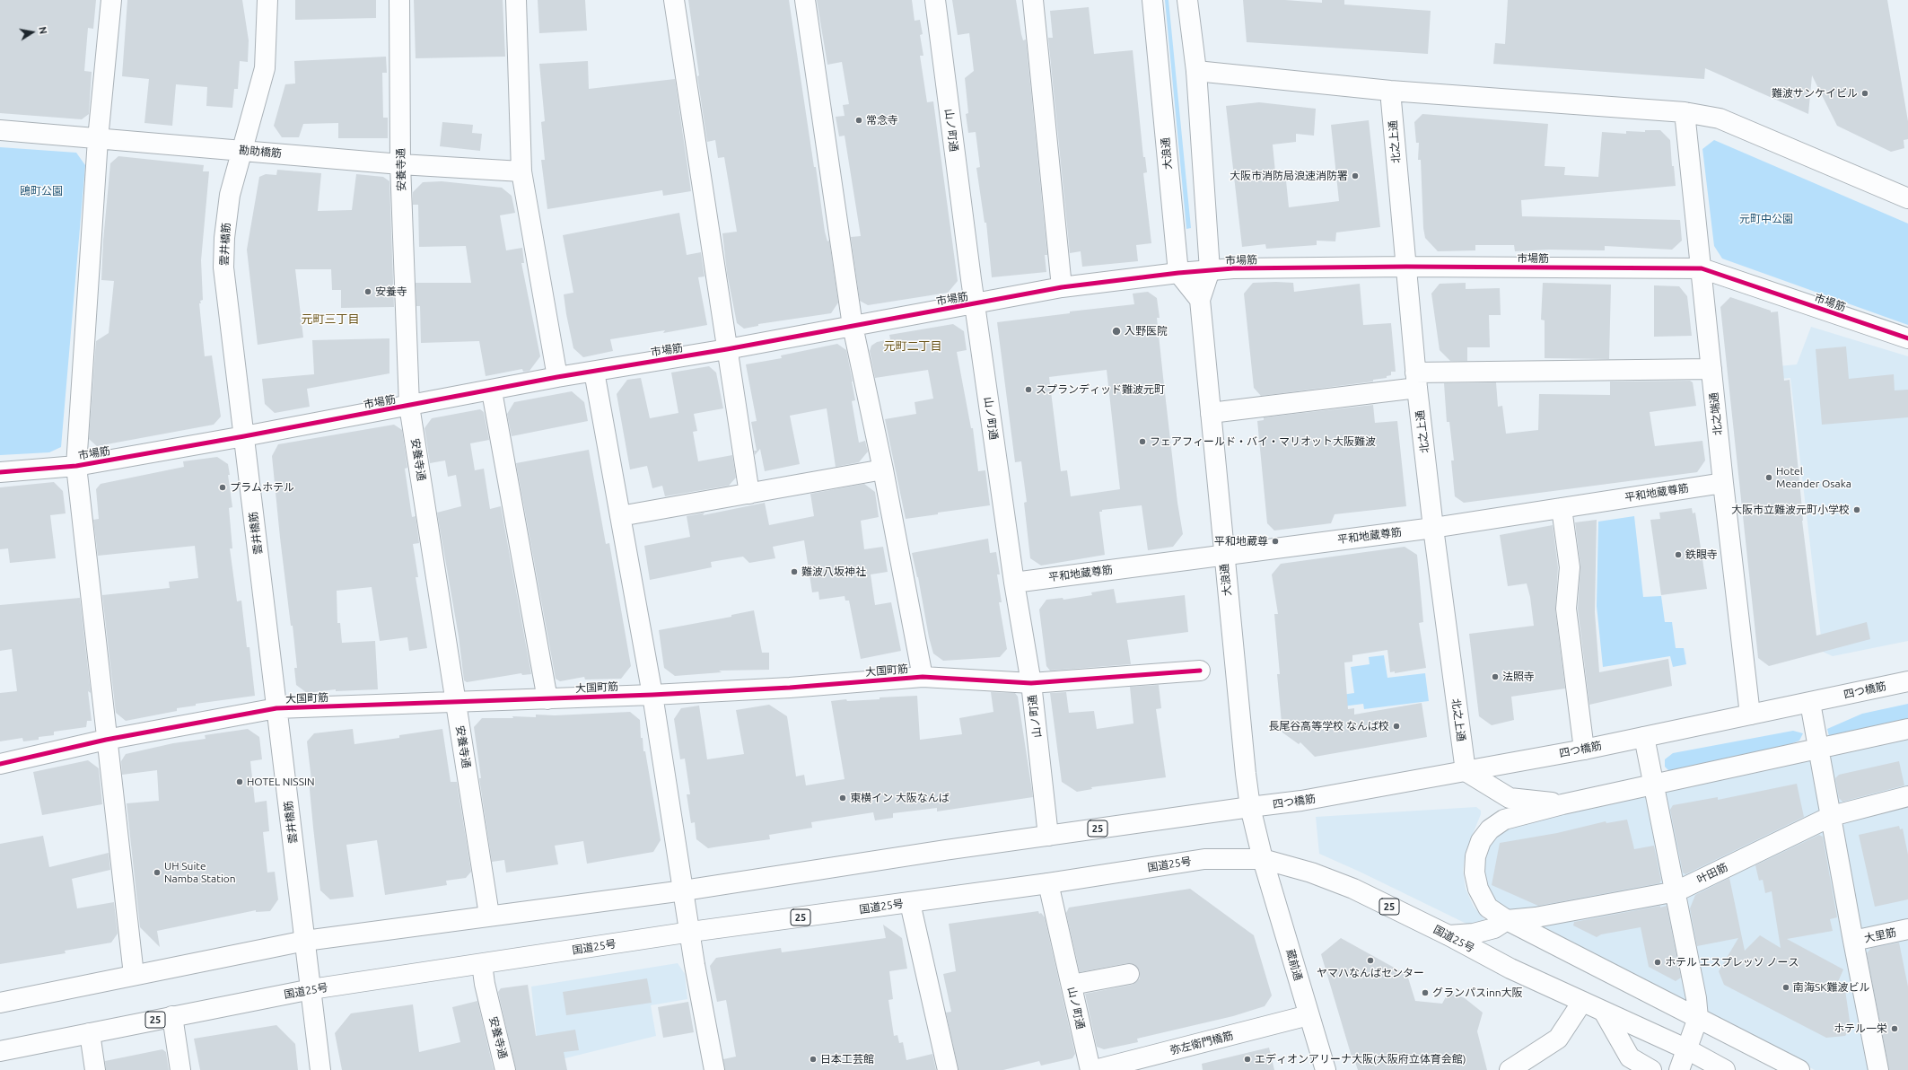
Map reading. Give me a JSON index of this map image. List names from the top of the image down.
{
  "streets": {
    "main road": [
      "山ノ町通",
      "北之上通",
      "勘助橋筋",
      "大浪通",
      "安養寺通",
      "雲井橋筋",
      "市場筋",
      "北之端通",
      "平和地蔵尊筋",
      "大国町筋",
      "四つ橋筋",
      "25",
      "国道25号",
      "叶田筋",
      "大里筋",
      "蔵前通",
      "弥左衛門橋筋"
    ]
  },
  "crossings": [
    ["山ノ町通", "市場筋"],
    ["山ノ町通", "平和地蔵尊筋"],
    ["山ノ町通", "大国町筋"],
    ["山ノ町通", "25"],
    ["山ノ町通", "国道25号"],
    ["北之上通", "市場筋"],
    ["北之上通", "平和地蔵尊筋"],
    ["北之上通", "四つ橋筋"],
    ["勘助橋筋", "安養寺通"],
    ["勘助橋筋", "雲井橋筋"],
    ["大浪通", "市場筋"],
    ["大浪通", "平和地蔵尊筋"],
    ["大浪通", "四つ橋筋"],
    ["大浪通", "25"],
    ["大浪通", "国道25号"],
    ["大浪通", "蔵前通"],
    ["安養寺通", "市場筋"],
    ["安養寺通", "大国町筋"],
    ["安養寺通", "25"],
    ["安養寺通", "国道25号"],
    ["雲井橋筋", "市場筋"],
    ["雲井橋筋", "大国町筋"],
    ["雲井橋筋", "25"],
    ["雲井橋筋", "国道25号"],
    ["市場筋", "北之端通"],
    ["北之端通", "平和地蔵尊筋"],
    ["北之端通", "四つ橋筋"],
    ["四つ橋筋", "25"],
    ["国道25号", "蔵前通"],
    ["蔵前通", "弥左衛門橋筋"]
  ],
  "districts": ["元町三丁目", "元町二丁目"],
  "parks": ["鴎町公園", "元町中公園"],
  "places": [
    "難波サンケイビル",
    "常念寺",
    "大阪市消防局浪速消防署",
    "安養寺",
    "入野医院",
    "スプランディッド難波元町",
    "フェアフィールド・バイ・マリオット大阪難波",
    "Hotel Meander Osaka",
    "プラムホテル",
    "大阪市立難波元町小学校",
    "平和地蔵尊",
    "鉄眼寺",
    "難波八坂神社",
    "法照寺",
    "長尾谷高等学校 なんば校",
    "HOTEL NISSIN",
    "東横イン 大阪なんば",
    "UH Suite Namba Station",
    "ヤマハなんばセンター",
    "ホテル エスプレッソ ノース",
    "南海SK難波ビル",
    "グランパスinn大阪",
    "ホテル一栄",
    "日本工芸館",
    "エディオンアリーナ大阪(大阪府立体育会館)"
  ],
  "north": "right"
}
